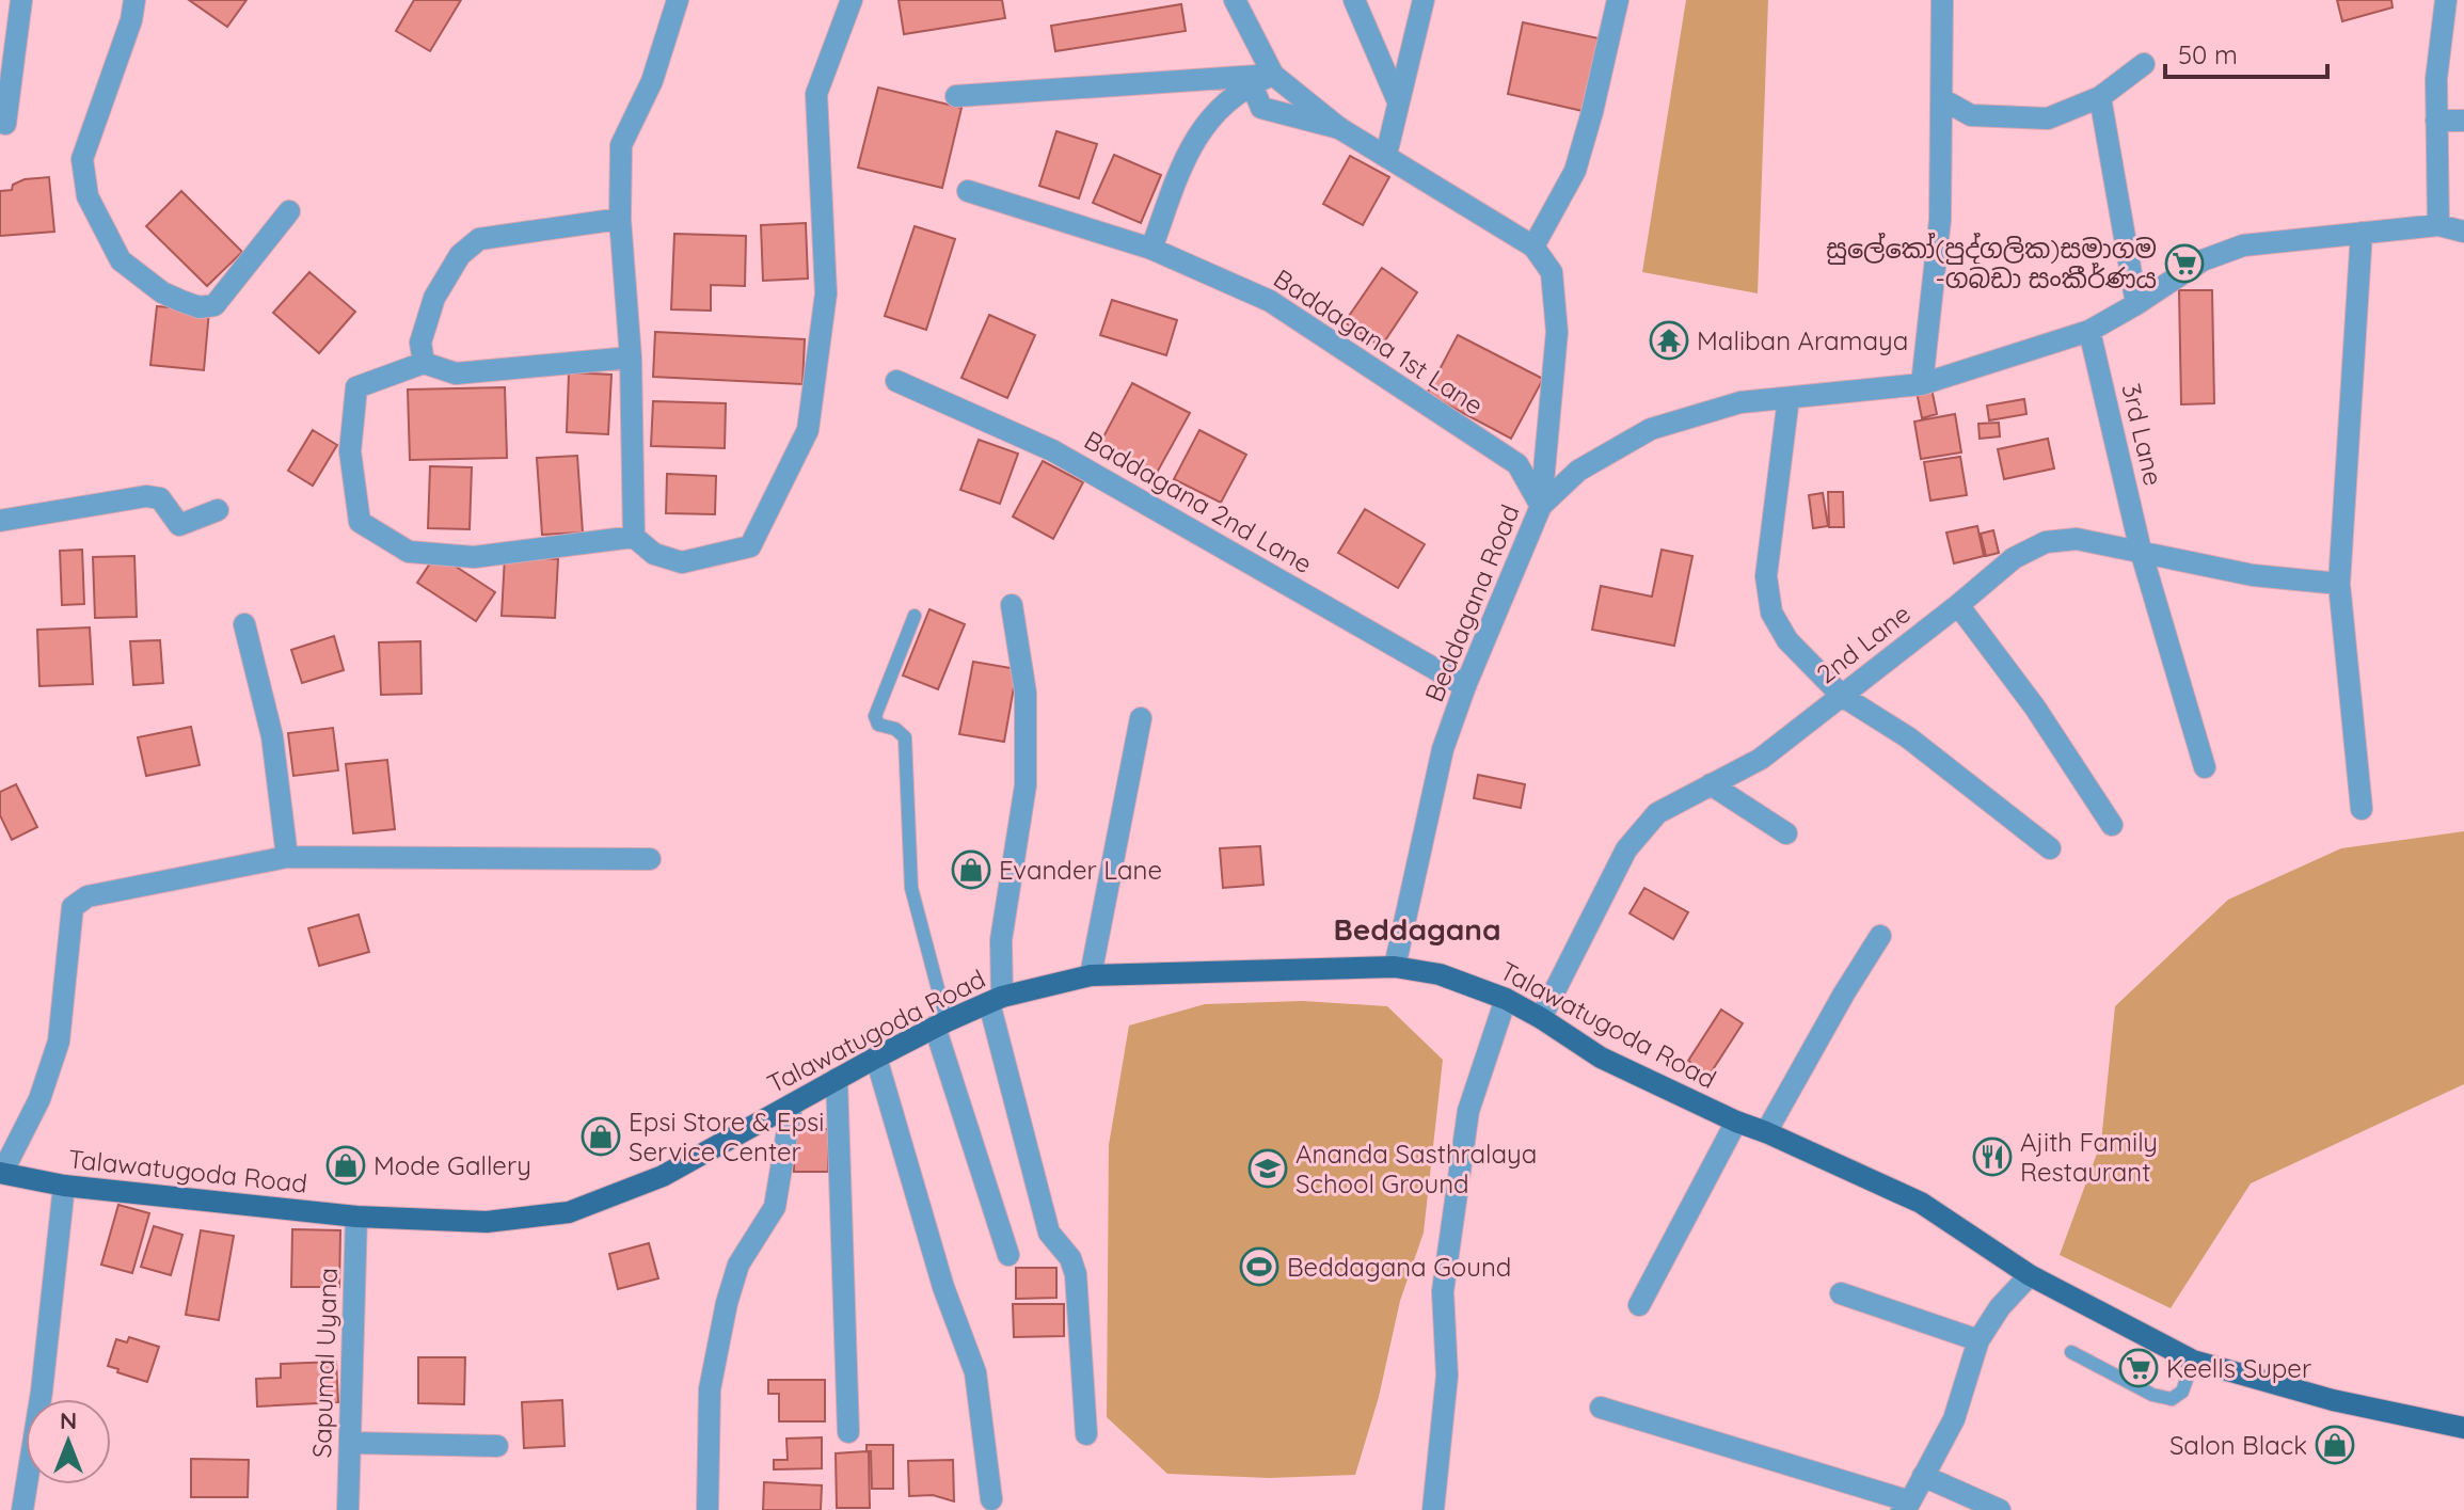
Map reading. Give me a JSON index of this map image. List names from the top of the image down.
{
  "streets": {
    "main road": ["Talawatugoda Road"],
    "street": [
      "Baddagana 1st Lane",
      "3rd Lane",
      "Baddagana 2nd Lane",
      "Beddagana Road",
      "2nd Lane",
      "Sapumal Uyana"
    ]
  },
  "crossings": [
    ["Baddagana 1st Lane", "Beddagana Road"],
    ["3rd Lane", "2nd Lane"],
    ["Baddagana 2nd Lane", "Beddagana Road"],
    ["Beddagana Road", "Talawatugoda Road"],
    ["2nd Lane", "Talawatugoda Road"],
    ["Talawatugoda Road", "Sapumal Uyana"]
  ],
  "districts": ["Beddagana"],
  "places": {
    "supermarket": ["සුලේකෝ(පුද්ගලික)සමාගම -ගබඩා සංකීර්ණය", "Keells Super"],
    "temple": ["Maliban Aramaya"],
    "shop": [
      "Evander Lane",
      "Epsi Store & Epsi Service Center",
      "Mode Gallery",
      "Salon Black"
    ],
    "restaurant": ["Ajith Family Restaurant"],
    "school or university": ["Ananda Sasthralaya School Ground"],
    "sports": ["Beddagana Gound"]
  },
  "scale_bar": "50 m",
  "north": "top"
}
